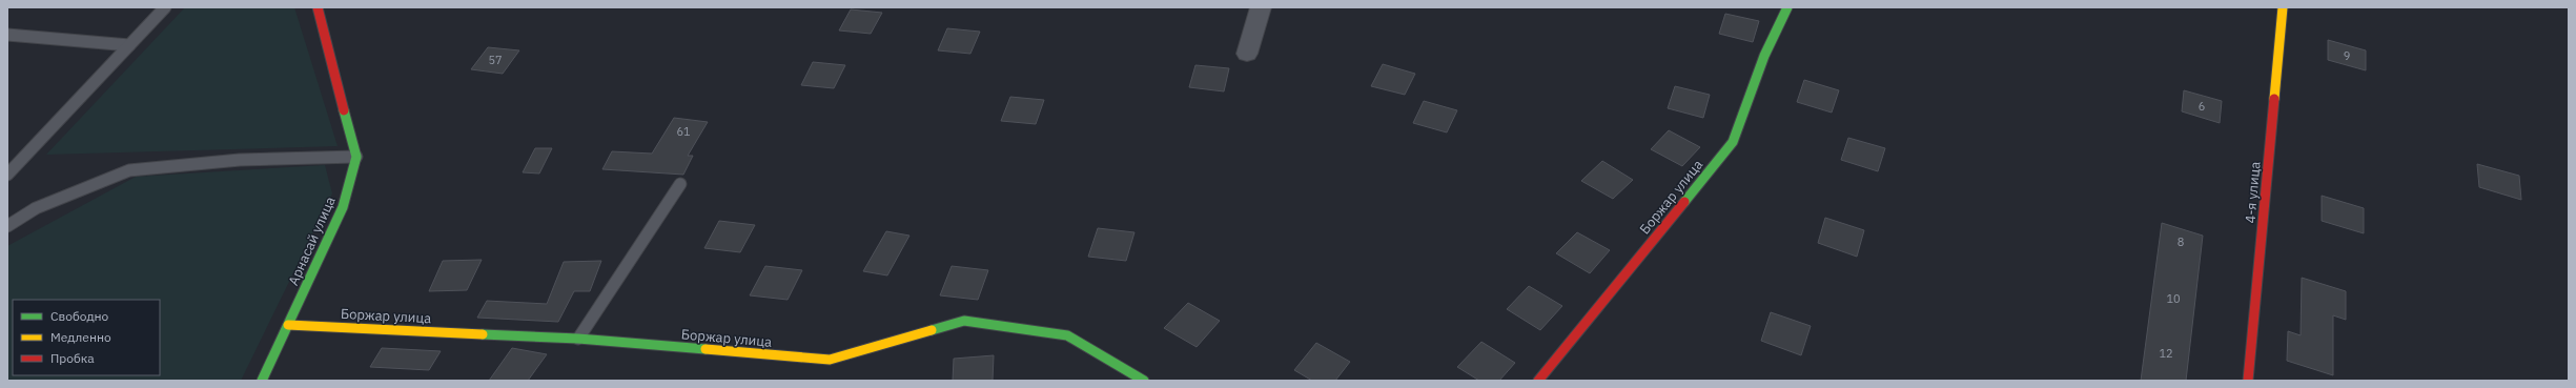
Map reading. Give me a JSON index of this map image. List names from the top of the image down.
{
  "streets": {
    "street": ["4-я улица", "Боржар улица", "Арнасай улица"]
  },
  "crossings": [
    ["Боржар улица", "Арнасай улица"]
  ],
  "house_numbers": [
    "9",
    "57",
    "6",
    "61",
    "8",
    "10",
    "12"
  ],
  "legend": ["Свободно", "Медленно", "Пробка"]
}
